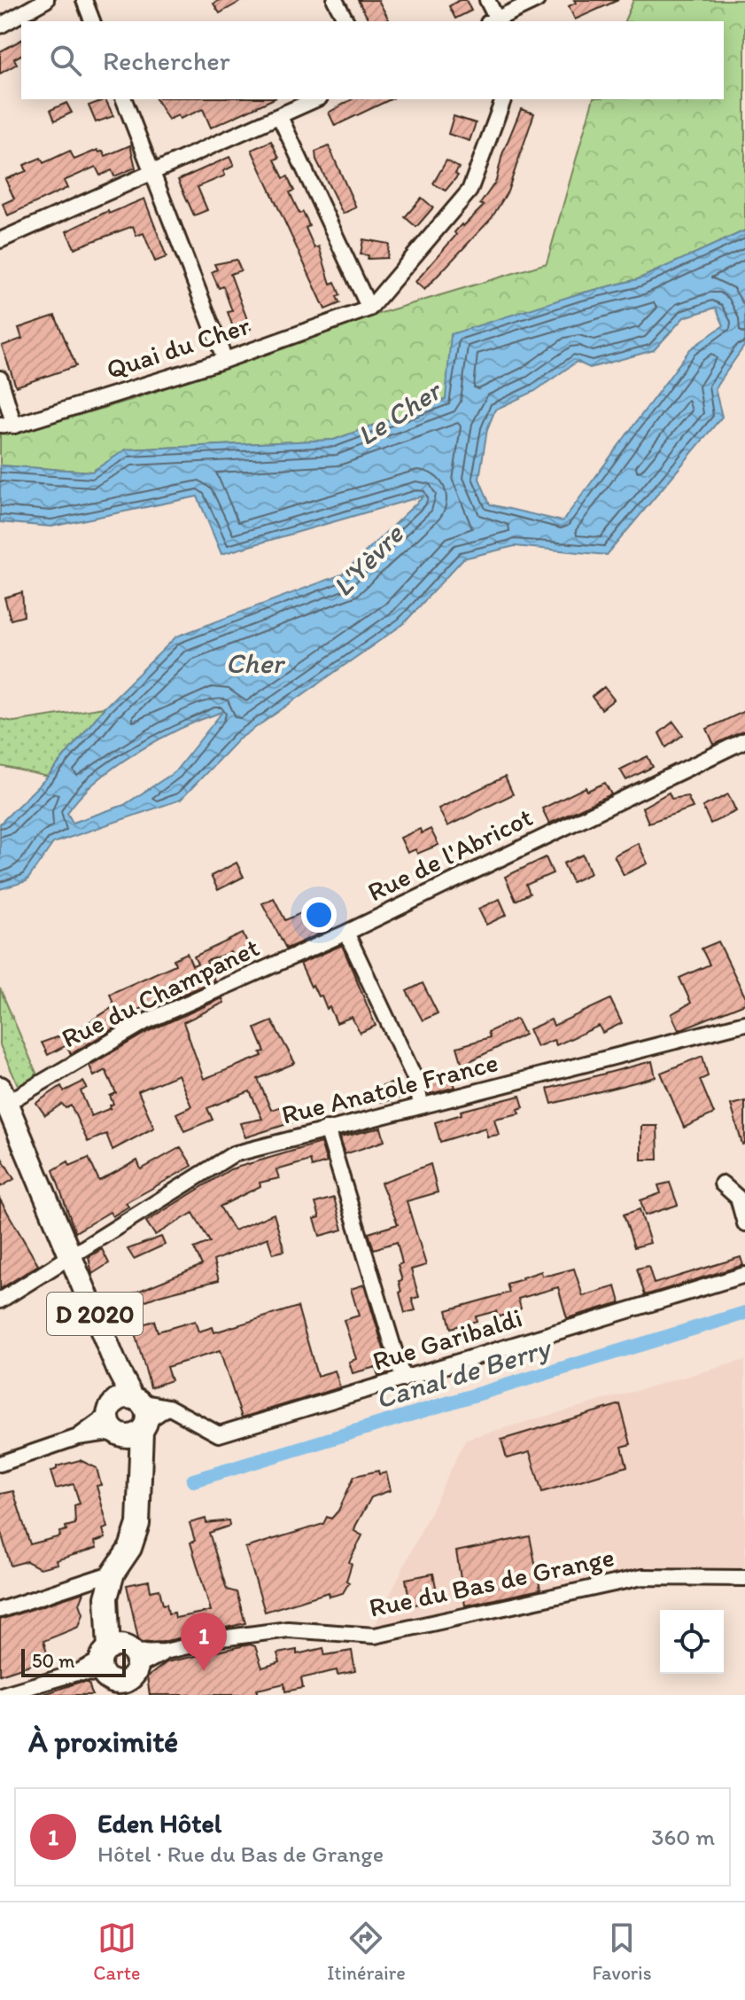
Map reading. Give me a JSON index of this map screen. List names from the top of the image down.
{
  "streets": {
    "main road": ["D 2020"],
    "street": [
      "Quai du Cher",
      "Rue de l'Abricot",
      "Rue du Champanet",
      "Rue Anatole France",
      "Rue Garibaldi",
      "Rue du Bas de Grange"
    ]
  },
  "crossings": [
    ["Rue de l'Abricot", "Rue du Champanet"],
    ["Rue de l'Abricot", "Rue Anatole France"],
    ["Rue du Champanet", "D 2020"],
    ["Rue Anatole France", "D 2020"],
    ["D 2020", "Rue Garibaldi"]
  ],
  "water": [
    "Le Cher",
    "L'Yèvre",
    "Cher",
    "Canal de Berry"
  ],
  "scale_bar": "50 m",
  "page": {
    "search": "Rechercher",
    "pins": "1",
    "scale": "50 m",
    "heading": "À proximité",
    "list": [
      {
        "mark": "1",
        "name": "Eden Hôtel",
        "note": "Hôtel · Rue du Bas de Grange",
        "value": "360 m"
      }
    ],
    "nav": ["Carte", "Itinéraire", "Favoris"]
  }
}
